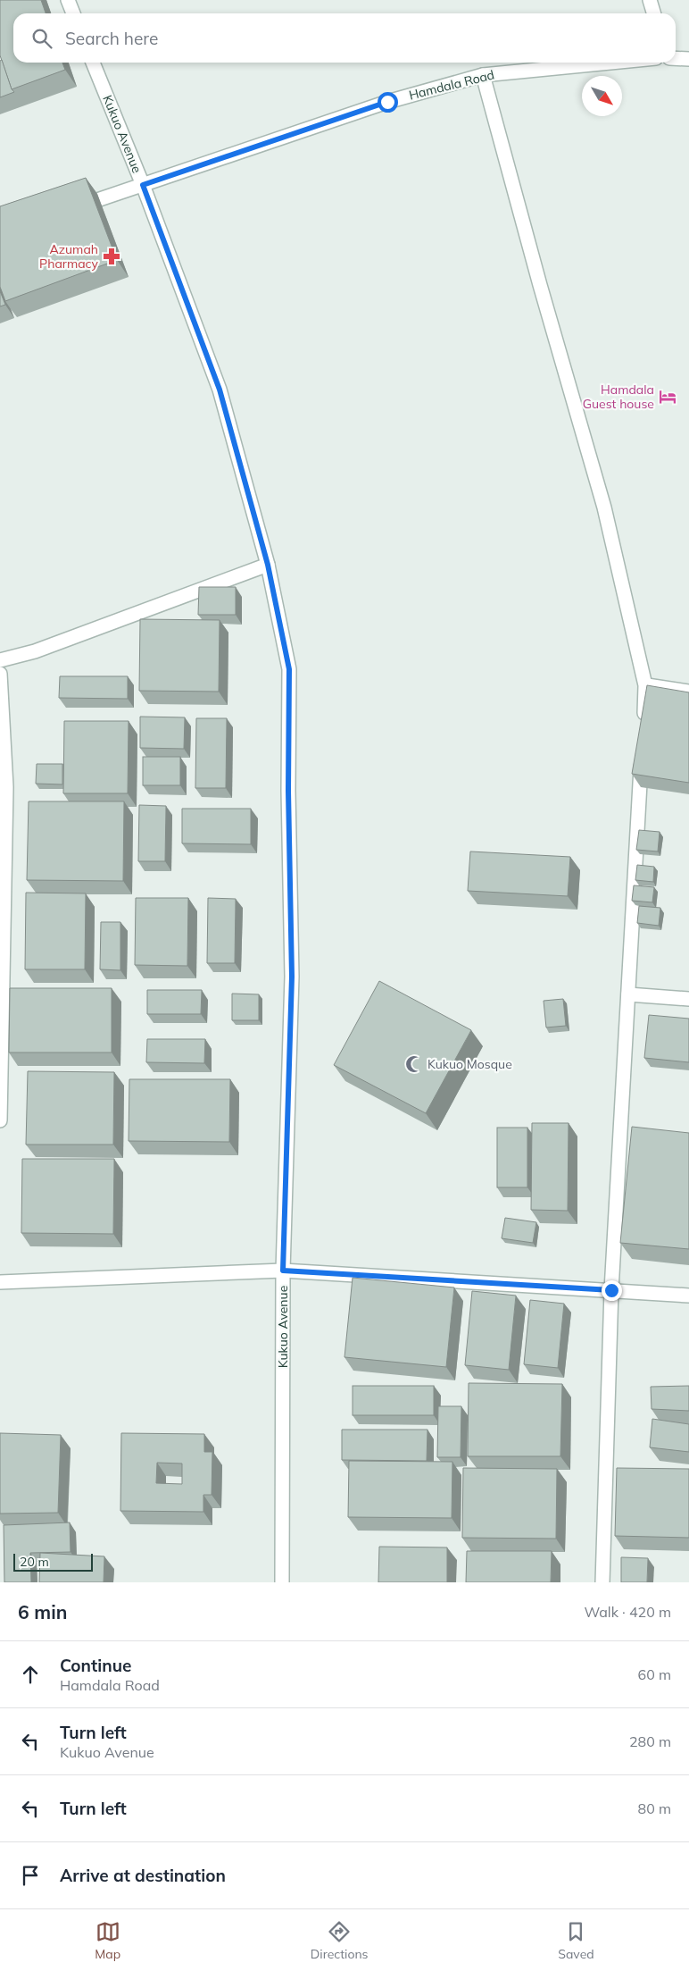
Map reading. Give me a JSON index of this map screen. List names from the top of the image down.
{
  "streets": {
    "street": ["Hamdala Road", "Kukuo Avenue"]
  },
  "crossings": [
    ["Hamdala Road", "Kukuo Avenue"]
  ],
  "places": {
    "pharmacy": ["Azumah Pharmacy"],
    "hotel": ["Hamdala Guest house"],
    "mosque": ["Kukuo Mosque"]
  },
  "scale_bar": "20 m",
  "north": "bottom right",
  "page": {
    "search": "Search here",
    "scale": "20 m",
    "heading": ["6 min", "Walk · 420 m"],
    "list": [
      ["Continue", "Hamdala Road", "60 m"],
      ["Turn left", "Kukuo Avenue", "280 m"],
      ["Turn left", "80 m"],
      "Arrive at destination"
    ],
    "nav": ["Map", "Directions", "Saved"]
  }
}
